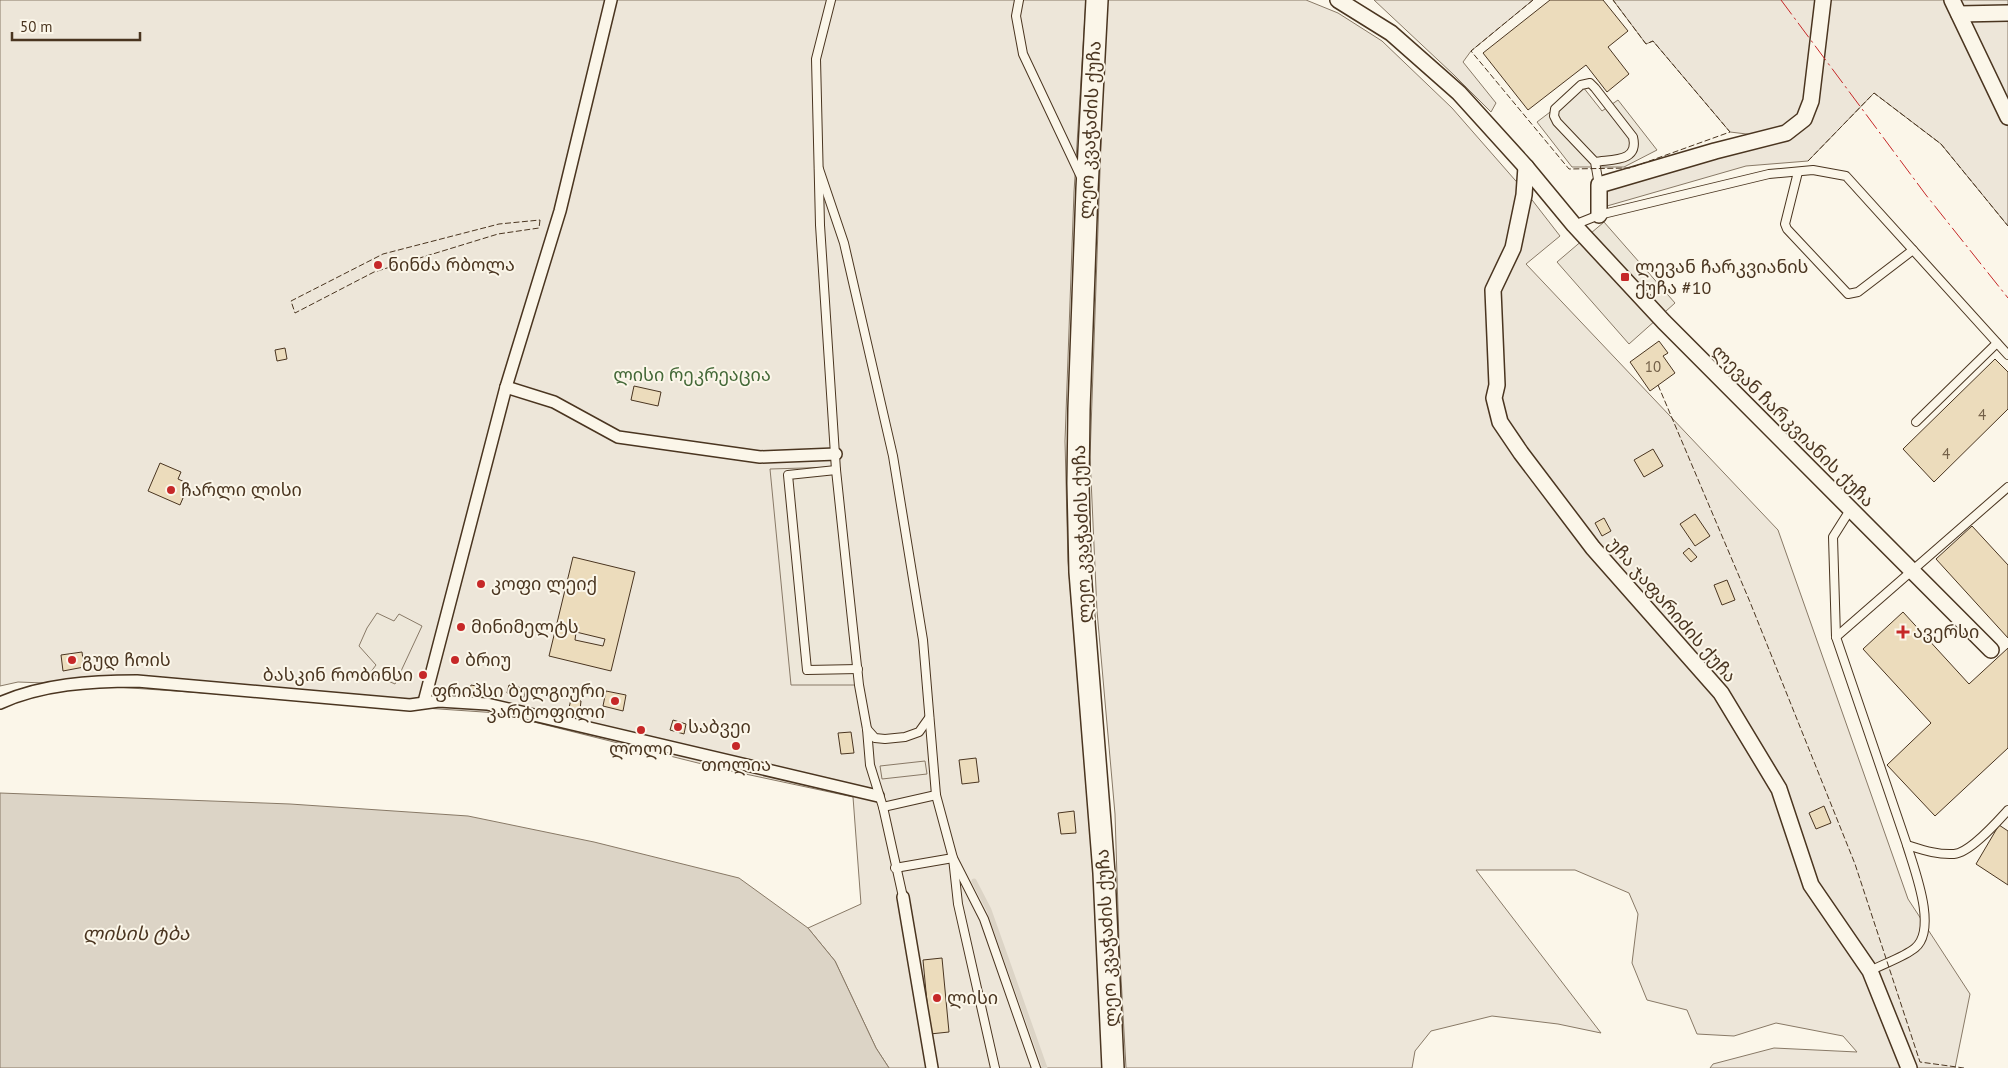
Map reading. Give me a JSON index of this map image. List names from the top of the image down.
{
  "streets": {
    "main road": ["ლეო კვაჭაძის ქუჩა"],
    "street": ["ლევან ჩარკვიანის ქუჩა", "უჩა ჯაფარიძის ქუჩა"]
  },
  "crossings": [
    ["ლევან ჩარკვიანის ქუჩა", "უჩა ჯაფარიძის ქუჩა"]
  ],
  "water": ["ლისის ტბა"],
  "parks": ["ლისი რეკრეაცია"],
  "places": {
    "other": [
      "ნინძა რბოლა",
      "ჩარლი ლისი",
      "კოფი ლეიქ",
      "მინიმელტს",
      "გუდ ჩოის",
      "ბრიუ",
      "ბასკინ რობინსი",
      "ფრიპსი ბელგიური კარტოფილი",
      "საბვეი",
      "ლოლი",
      "თოლია",
      "ლისი"
    ],
    "transit": ["ლევან ჩარკვიანის ქუჩა #10"],
    "health": ["ავერსი"]
  },
  "house_numbers": ["10", "4", "4"],
  "scale_bar": "50 m"
}
